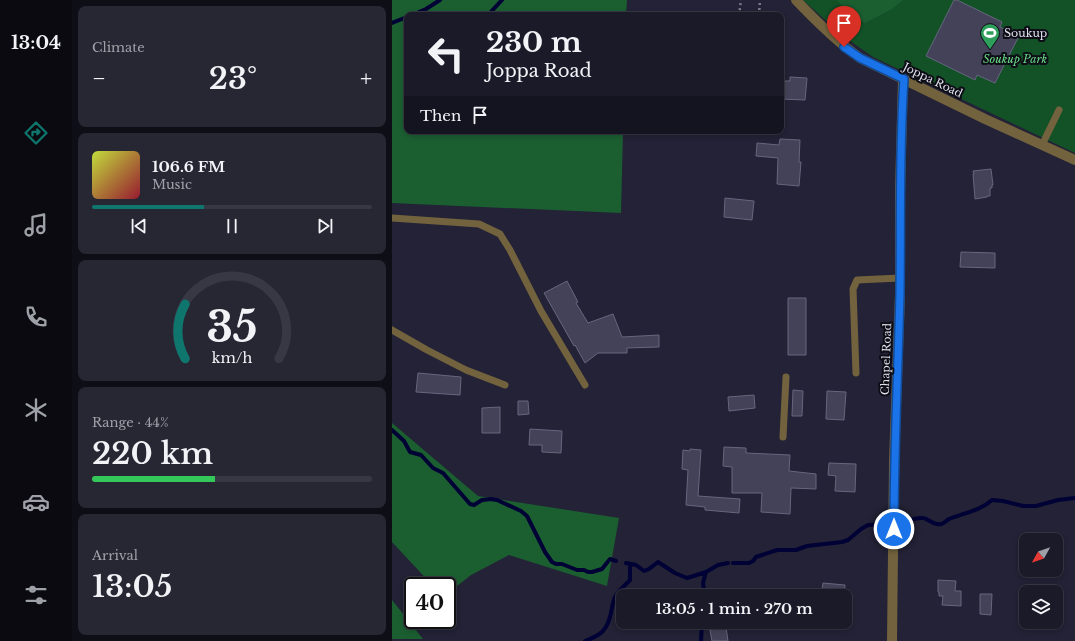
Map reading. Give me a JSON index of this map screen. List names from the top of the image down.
{
  "streets": {
    "street": ["Joppa Road", "Chapel Road"]
  },
  "crossings": [
    ["Joppa Road", "Chapel Road"]
  ],
  "parks": ["Soukup Park"],
  "places": {
    "sports": ["Soukup"]
  },
  "north": "bottom left",
  "page": {
    "tabs": "13:04",
    "tile": [
      "Climate",
      ["Range · 44%", "220 km"],
      ["Arrival", "13:05"]
    ],
    "turn": ["230 m", "Joppa Road"],
    "heat": ["−", "23°", "+"],
    "then": "Then",
    "song": ["106.6 FM", "Music"],
    "limit": "40",
    "trip": "13:05 · 1 min · 270 m",
    "gauge": ["35", "km/h"]
  }
}
